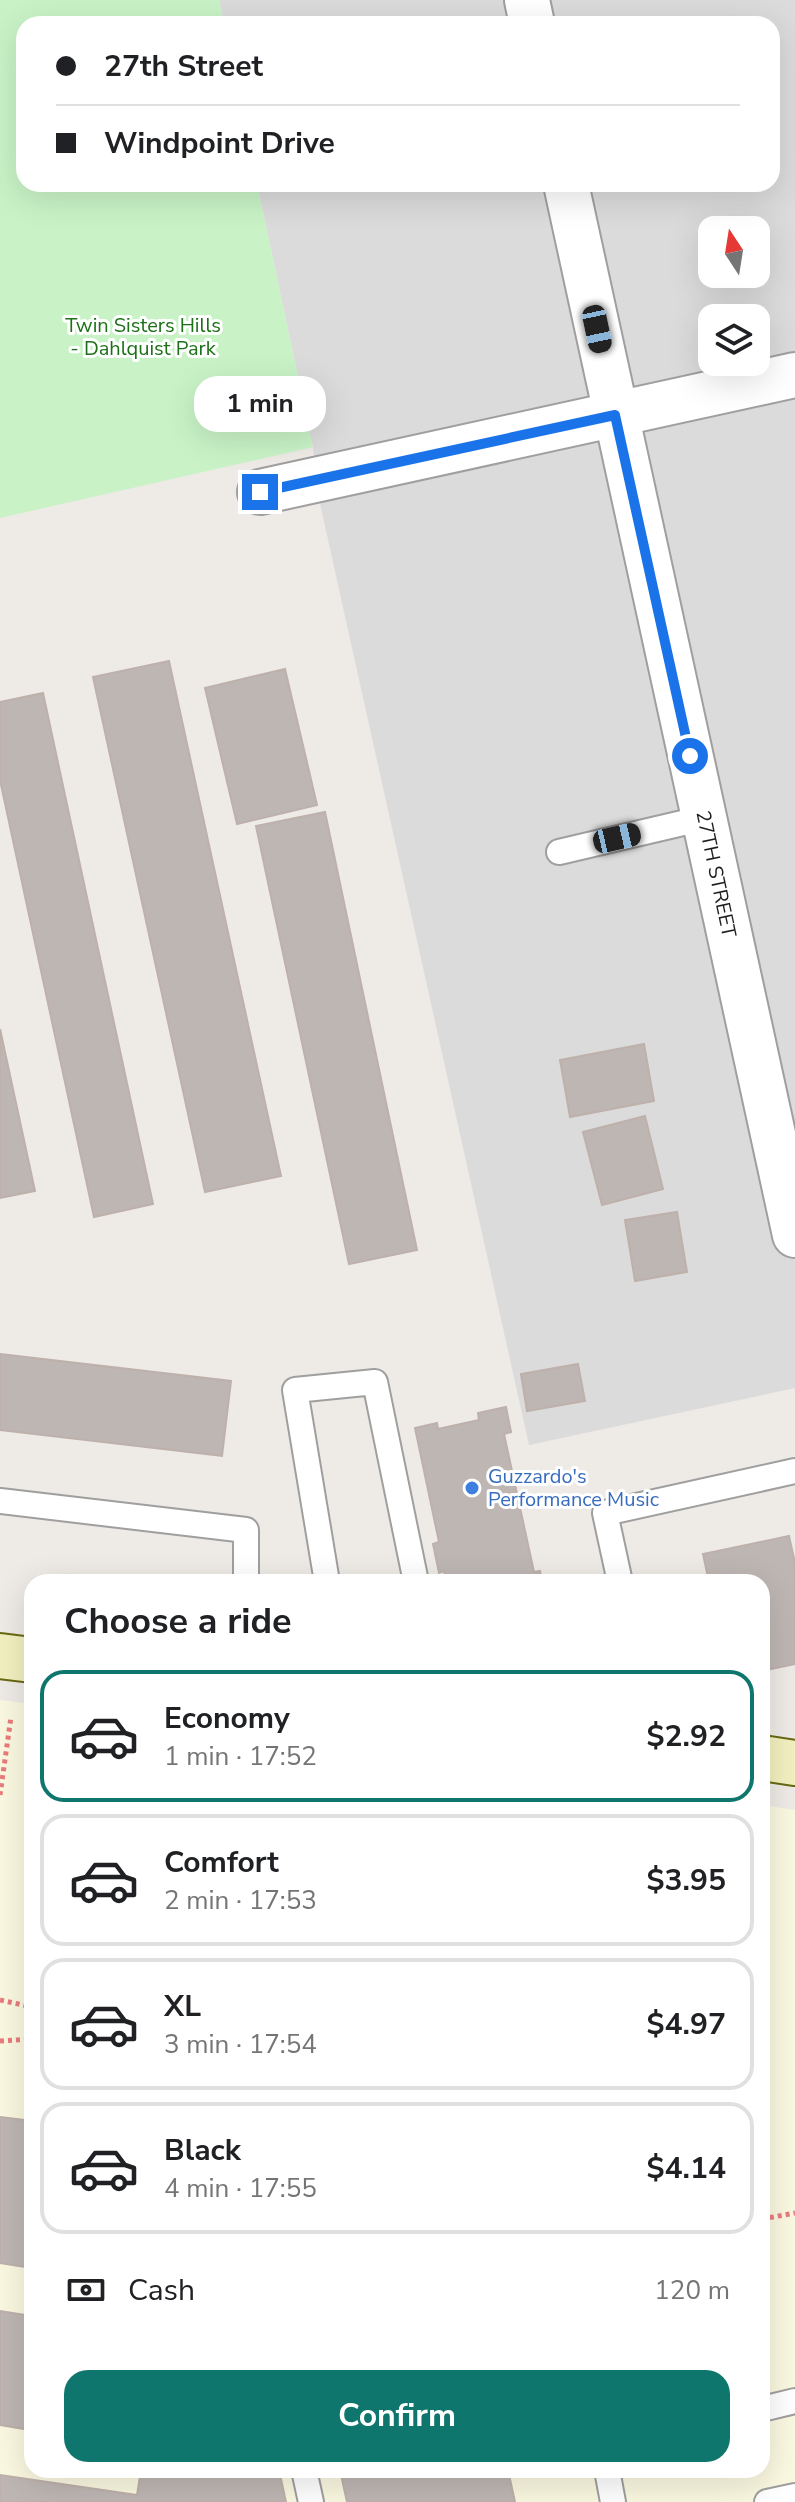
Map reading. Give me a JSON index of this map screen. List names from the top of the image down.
{
  "streets": {
    "street": ["27TH STREET"]
  },
  "parks": ["Twin Sisters Hills - Dahlquist Park"],
  "places": ["Guzzardo's Performance Music"],
  "north": "top",
  "page": {
    "banner": ["27th Street", "Windpoint Drive"],
    "bubble": "1 min",
    "heading": "Choose a ride",
    "list": [
      {
        "name": "Economy",
        "note": "1 min · 17:52",
        "value": "$2.92"
      },
      {
        "name": "Comfort",
        "note": "2 min · 17:53",
        "value": "$3.95"
      },
      {
        "name": "XL",
        "note": "3 min · 17:54",
        "value": "$4.97"
      },
      {
        "name": "Black",
        "note": "4 min · 17:55",
        "value": "$4.14"
      }
    ],
    "pay": ["Cash", "120 m"],
    "buttons": "Confirm"
  }
}
